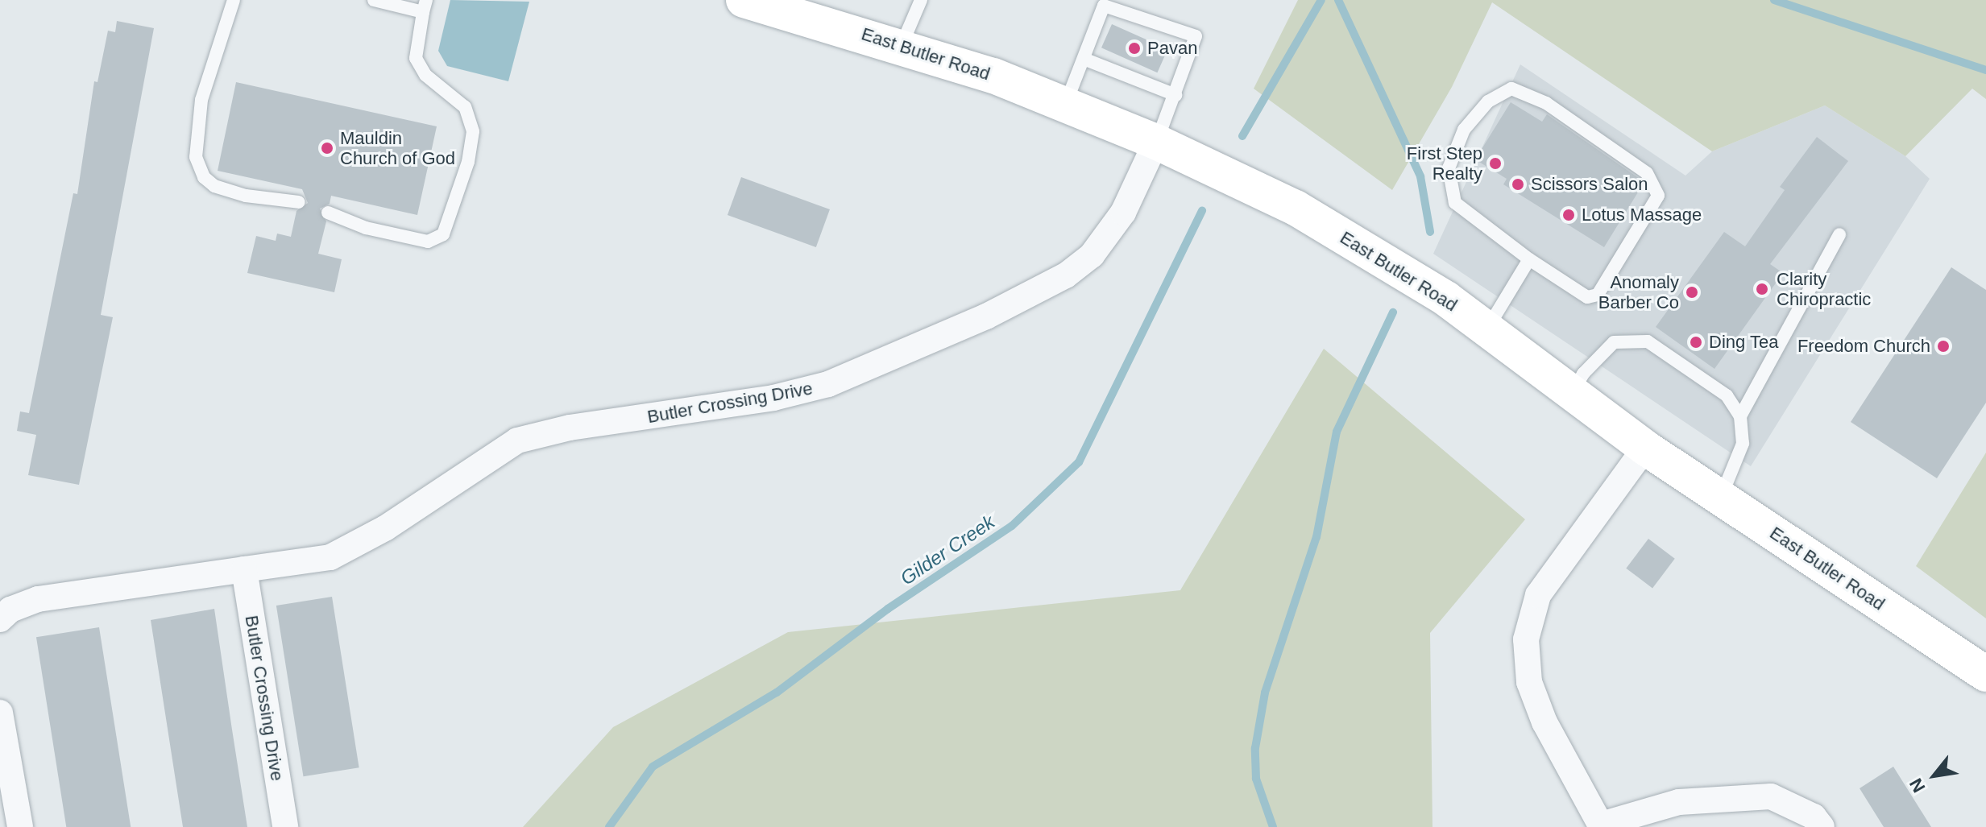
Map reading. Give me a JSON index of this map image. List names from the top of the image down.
{
  "streets": {
    "main road": ["East Butler Road"],
    "street": ["Butler Crossing Drive"]
  },
  "crossings": [
    ["East Butler Road", "Butler Crossing Drive"]
  ],
  "water": ["Gilder Creek"],
  "places": [
    "Pavan",
    "Mauldin Church of God",
    "First Step Realty",
    "Scissors Salon",
    "Lotus Massage",
    "Clarity Chiropractic",
    "Anomaly Barber Co",
    "Ding Tea",
    "Freedom Church"
  ],
  "north": "bottom left"
}
